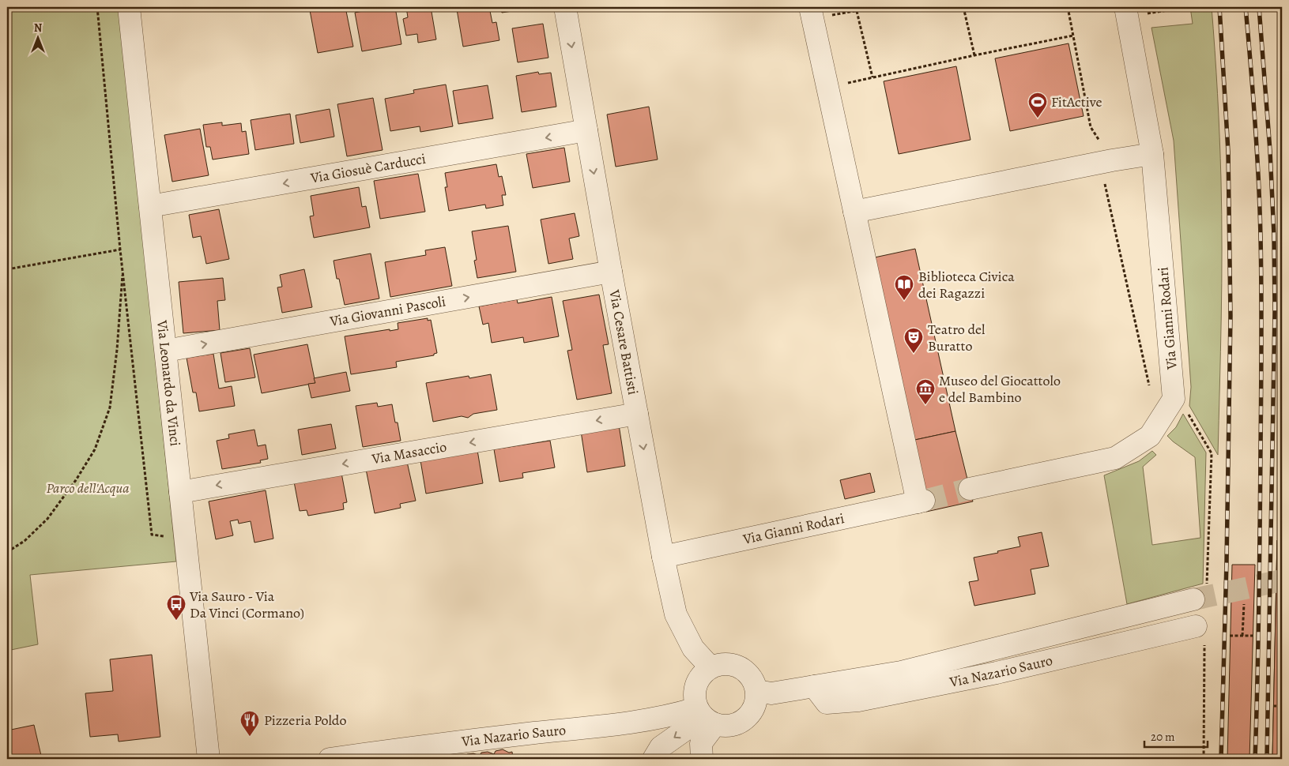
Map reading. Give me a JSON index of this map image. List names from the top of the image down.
{
  "streets": {
    "street": [
      "Via Giosuè Carducci",
      "Via Giovanni Pascoli",
      "Via Gianni Rodari",
      "Via Cesare Battisti",
      "Via Leonardo da Vinci",
      "Via Masaccio",
      "Via Nazario Sauro"
    ]
  },
  "crossings": [
    ["Via Giosuè Carducci", "Via Cesare Battisti"],
    ["Via Giosuè Carducci", "Via Leonardo da Vinci"],
    ["Via Giovanni Pascoli", "Via Cesare Battisti"],
    ["Via Giovanni Pascoli", "Via Leonardo da Vinci"],
    ["Via Gianni Rodari", "Via Cesare Battisti"],
    ["Via Cesare Battisti", "Via Masaccio"],
    ["Via Cesare Battisti", "Via Nazario Sauro"],
    ["Via Leonardo da Vinci", "Via Masaccio"]
  ],
  "one_way": [
    "Via Giosuè Carducci",
    "Via Giovanni Pascoli",
    "Via Cesare Battisti",
    "Via Masaccio"
  ],
  "parks": ["Parco dell'Acqua"],
  "places": {
    "sports": ["FitActive"],
    "library": ["Biblioteca Civica dei Ragazzi"],
    "theatre": ["Teatro del Buratto"],
    "museum": ["Museo del Giocattolo e del Bambino"],
    "bus stop": ["Via Sauro - Via Da Vinci (Cormano)"],
    "restaurant": ["Pizzeria Poldo"]
  },
  "scale_bar": "20 m",
  "north": "top"
}
